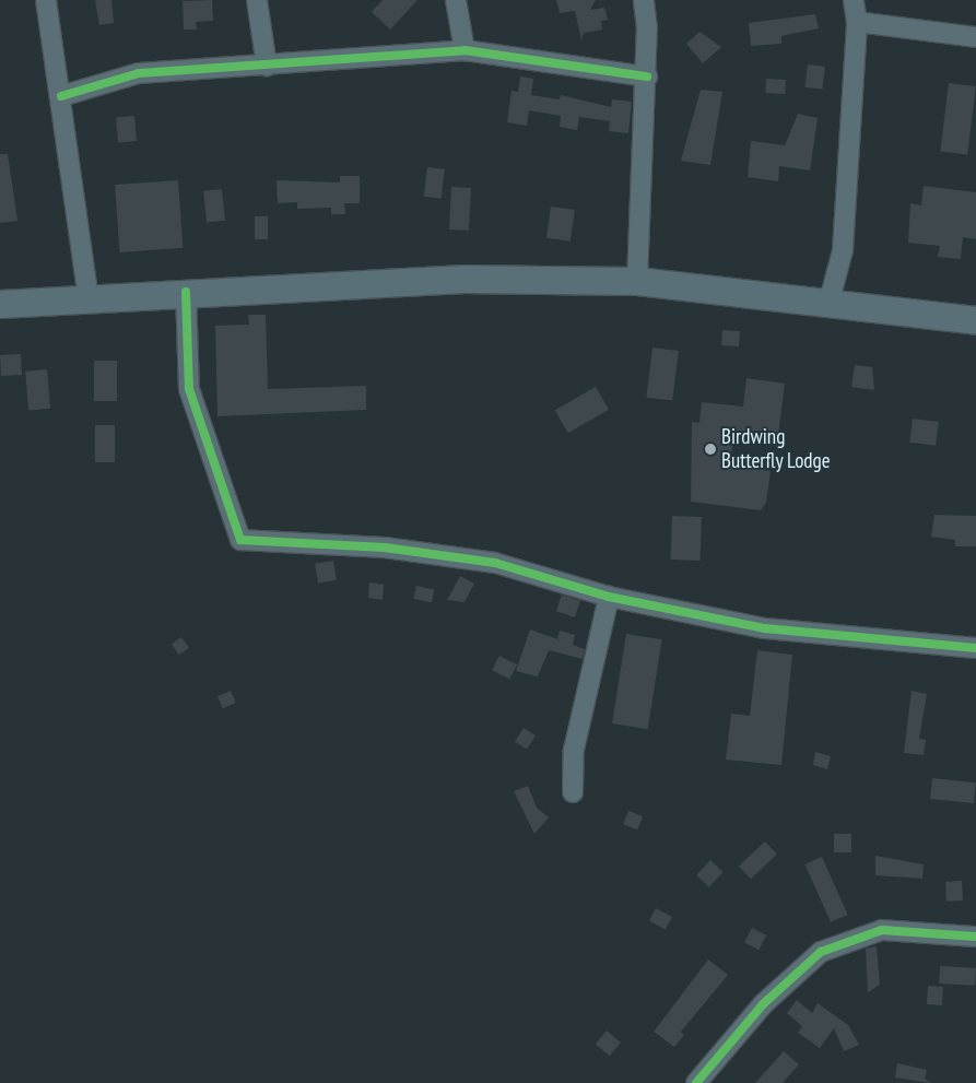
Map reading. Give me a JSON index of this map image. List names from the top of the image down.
{
  "places": ["Birdwing Butterfly Lodge"]
}
